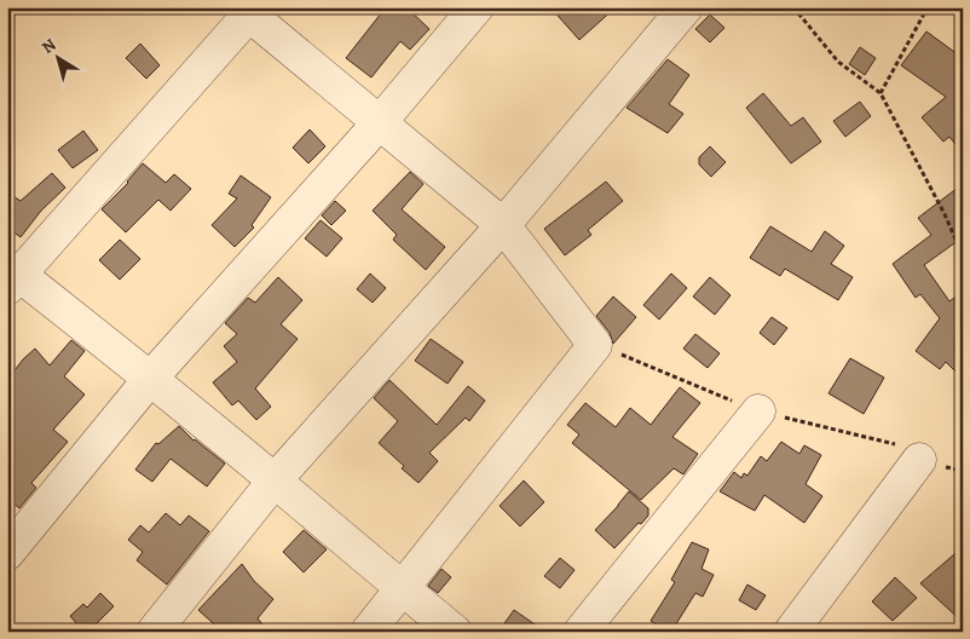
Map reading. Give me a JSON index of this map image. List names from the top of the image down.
{
  "north": "top left"
}
